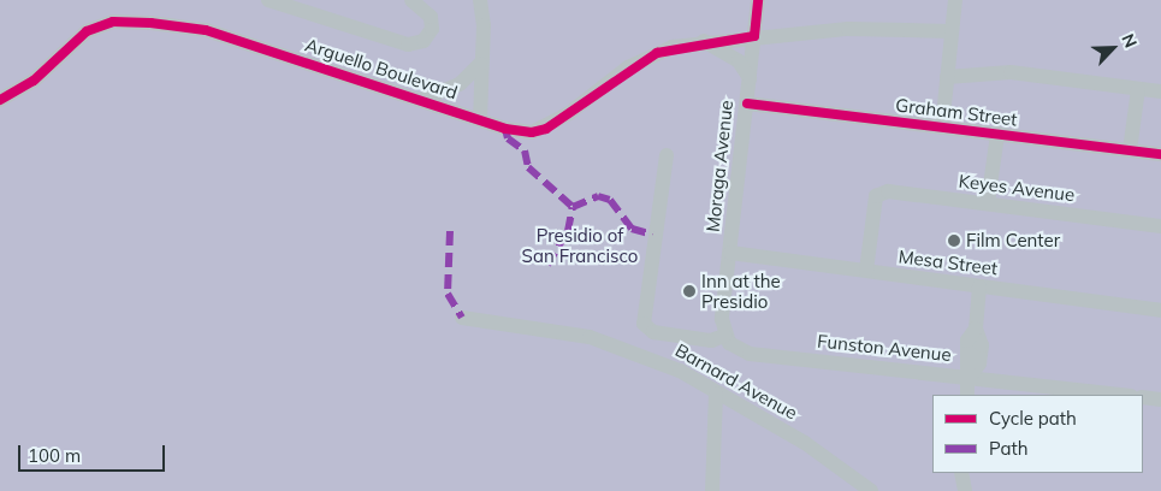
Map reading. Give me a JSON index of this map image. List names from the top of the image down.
{
  "streets": {
    "street": [
      "Arguello Boulevard",
      "Graham Street",
      "Moraga Avenue",
      "Keyes Avenue",
      "Mesa Street",
      "Funston Avenue",
      "Barnard Avenue"
    ]
  },
  "crossings": [
    ["Arguello Boulevard", "Moraga Avenue"],
    ["Graham Street", "Moraga Avenue"],
    ["Moraga Avenue", "Mesa Street"],
    ["Moraga Avenue", "Funston Avenue"],
    ["Keyes Avenue", "Mesa Street"]
  ],
  "parks": ["Presidio of San Francisco"],
  "places": ["Film Center", "Inn at the Presidio"],
  "legend": ["Cycle path", "Path"],
  "scale_bar": "100 m",
  "north": "top right"
}
